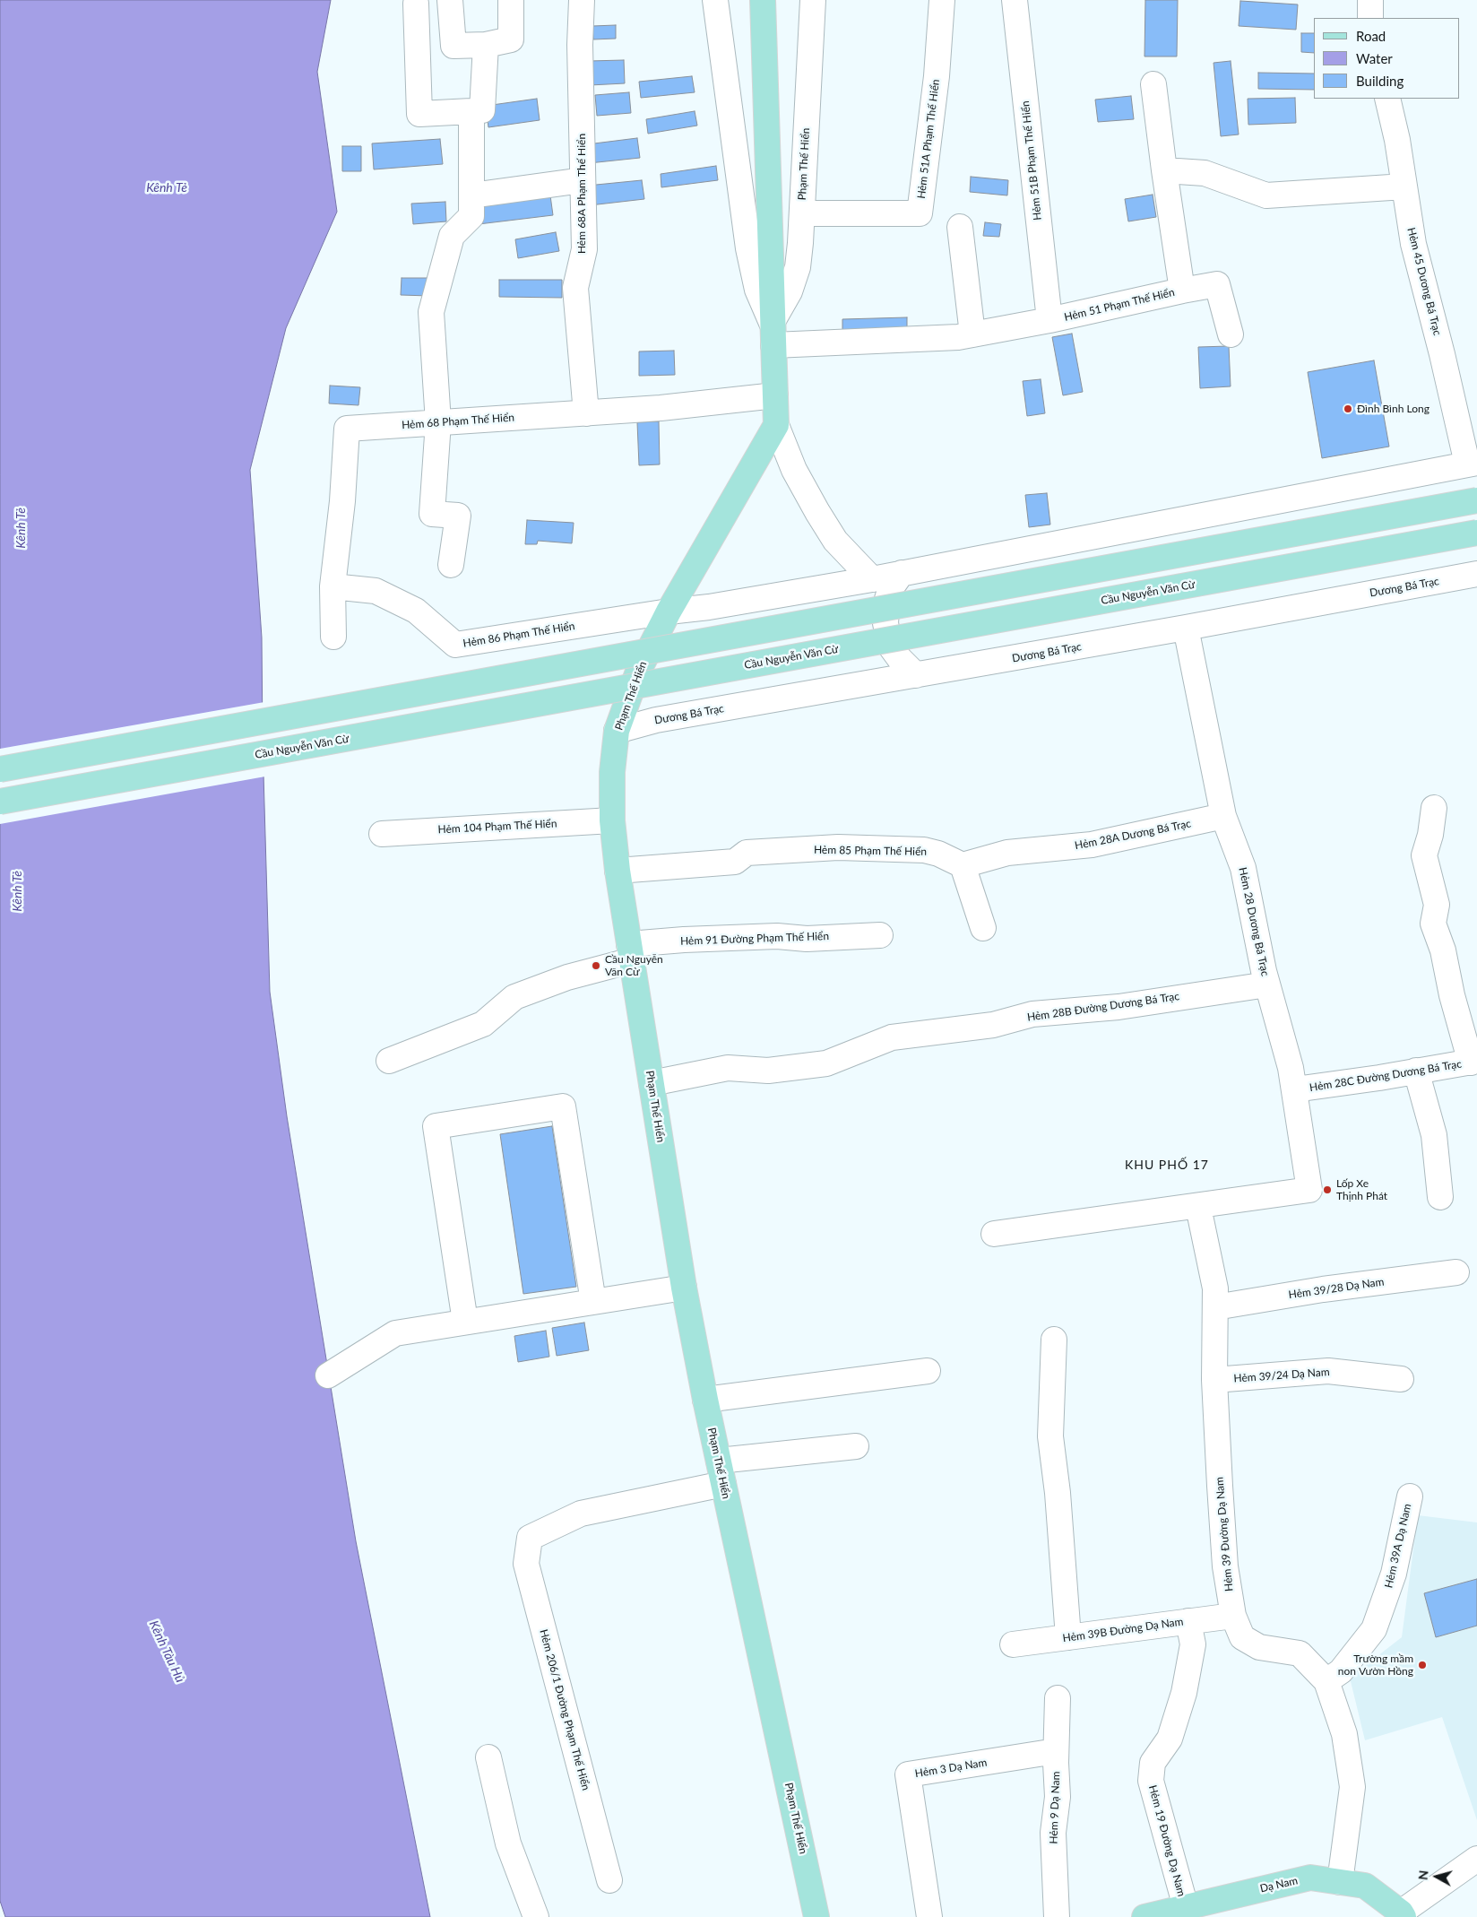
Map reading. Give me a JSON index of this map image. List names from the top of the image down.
{
  "streets": {
    "main road": ["Phạm Thế Hiển", "Cầu Nguyễn Văn Cừ", "Dạ Nam"],
    "street": [
      "Hẻm 51A Phạm Thế Hiển",
      "Hẻm 51B Phạm Thế Hiển",
      "Hẻm 68A Phạm Thế Hiển",
      "Hẻm 45 Dương Bá Trạc",
      "Hẻm 51 Phạm Thế Hiển",
      "Hẻm 68 Phạm Thế Hiển",
      "Dương Bá Trạc",
      "Hẻm 86 Phạm Thế Hiển",
      "Hẻm 104 Phạm Thế Hiển",
      "Hẻm 28A Dương Bá Trạc",
      "Hẻm 85 Phạm Thế Hiển",
      "Hẻm 28 Dương Bá Trạc",
      "Hẻm 91 Đường Phạm Thế Hiển",
      "Hẻm 28B Đường Dương Bá Trạc",
      "Hẻm 28C Đường Dương Bá Trạc",
      "Hẻm 39/28 Dạ Nam",
      "Hẻm 39/24 Dạ Nam",
      "Hẻm 39 Đường Dạ Nam",
      "Hẻm 39A Dạ Nam",
      "Hẻm 39B Đường Dạ Nam",
      "Hẻm 206/1 Đường Phạm Thế Hiển",
      "Hẻm 3 Dạ Nam",
      "Hẻm 9 Dạ Nam",
      "Hẻm 19 Đường Dạ Nam"
    ]
  },
  "crossings": [
    ["Hẻm 51A Phạm Thế Hiển", "Phạm Thế Hiển"],
    ["Hẻm 51B Phạm Thế Hiển", "Hẻm 51 Phạm Thế Hiển"],
    ["Phạm Thế Hiển", "Hẻm 51 Phạm Thế Hiển"],
    ["Phạm Thế Hiển", "Dương Bá Trạc"],
    ["Phạm Thế Hiển", "Hẻm 86 Phạm Thế Hiển"],
    ["Phạm Thế Hiển", "Hẻm 104 Phạm Thế Hiển"],
    ["Phạm Thế Hiển", "Hẻm 85 Phạm Thế Hiển"],
    ["Phạm Thế Hiển", "Hẻm 91 Đường Phạm Thế Hiển"],
    ["Phạm Thế Hiển", "Hẻm 28B Đường Dương Bá Trạc"],
    ["Phạm Thế Hiển", "Hẻm 206/1 Đường Phạm Thế Hiển"],
    ["Hẻm 68A Phạm Thế Hiển", "Hẻm 68 Phạm Thế Hiển"],
    ["Hẻm 68 Phạm Thế Hiển", "Hẻm 86 Phạm Thế Hiển"],
    ["Dương Bá Trạc", "Hẻm 28 Dương Bá Trạc"],
    ["Hẻm 28A Dương Bá Trạc", "Hẻm 85 Phạm Thế Hiển"],
    ["Hẻm 28A Dương Bá Trạc", "Hẻm 28 Dương Bá Trạc"],
    ["Hẻm 28 Dương Bá Trạc", "Hẻm 28B Đường Dương Bá Trạc"],
    ["Hẻm 28 Dương Bá Trạc", "Hẻm 28C Đường Dương Bá Trạc"],
    ["Hẻm 28 Dương Bá Trạc", "Hẻm 39 Đường Dạ Nam"],
    ["Hẻm 39/28 Dạ Nam", "Hẻm 39 Đường Dạ Nam"],
    ["Hẻm 39/24 Dạ Nam", "Hẻm 39 Đường Dạ Nam"],
    ["Hẻm 39 Đường Dạ Nam", "Hẻm 39A Dạ Nam"],
    ["Hẻm 39 Đường Dạ Nam", "Hẻm 39B Đường Dạ Nam"],
    ["Hẻm 39 Đường Dạ Nam", "Dạ Nam"],
    ["Hẻm 39B Đường Dạ Nam", "Hẻm 19 Đường Dạ Nam"],
    ["Hẻm 3 Dạ Nam", "Hẻm 9 Dạ Nam"],
    ["Hẻm 19 Đường Dạ Nam", "Dạ Nam"]
  ],
  "districts": ["KHU PHỐ 17"],
  "water": ["Kênh Tẻ", "Kênh Tàu Hủ"],
  "places": [
    "Đình Bình Long",
    "Cầu Nguyễn Văn Cừ",
    "Lốp Xe Thịnh Phát",
    "Trường mầm non Vườn Hồng"
  ],
  "legend": ["Road", "Water", "Building"],
  "north": "left"
}
